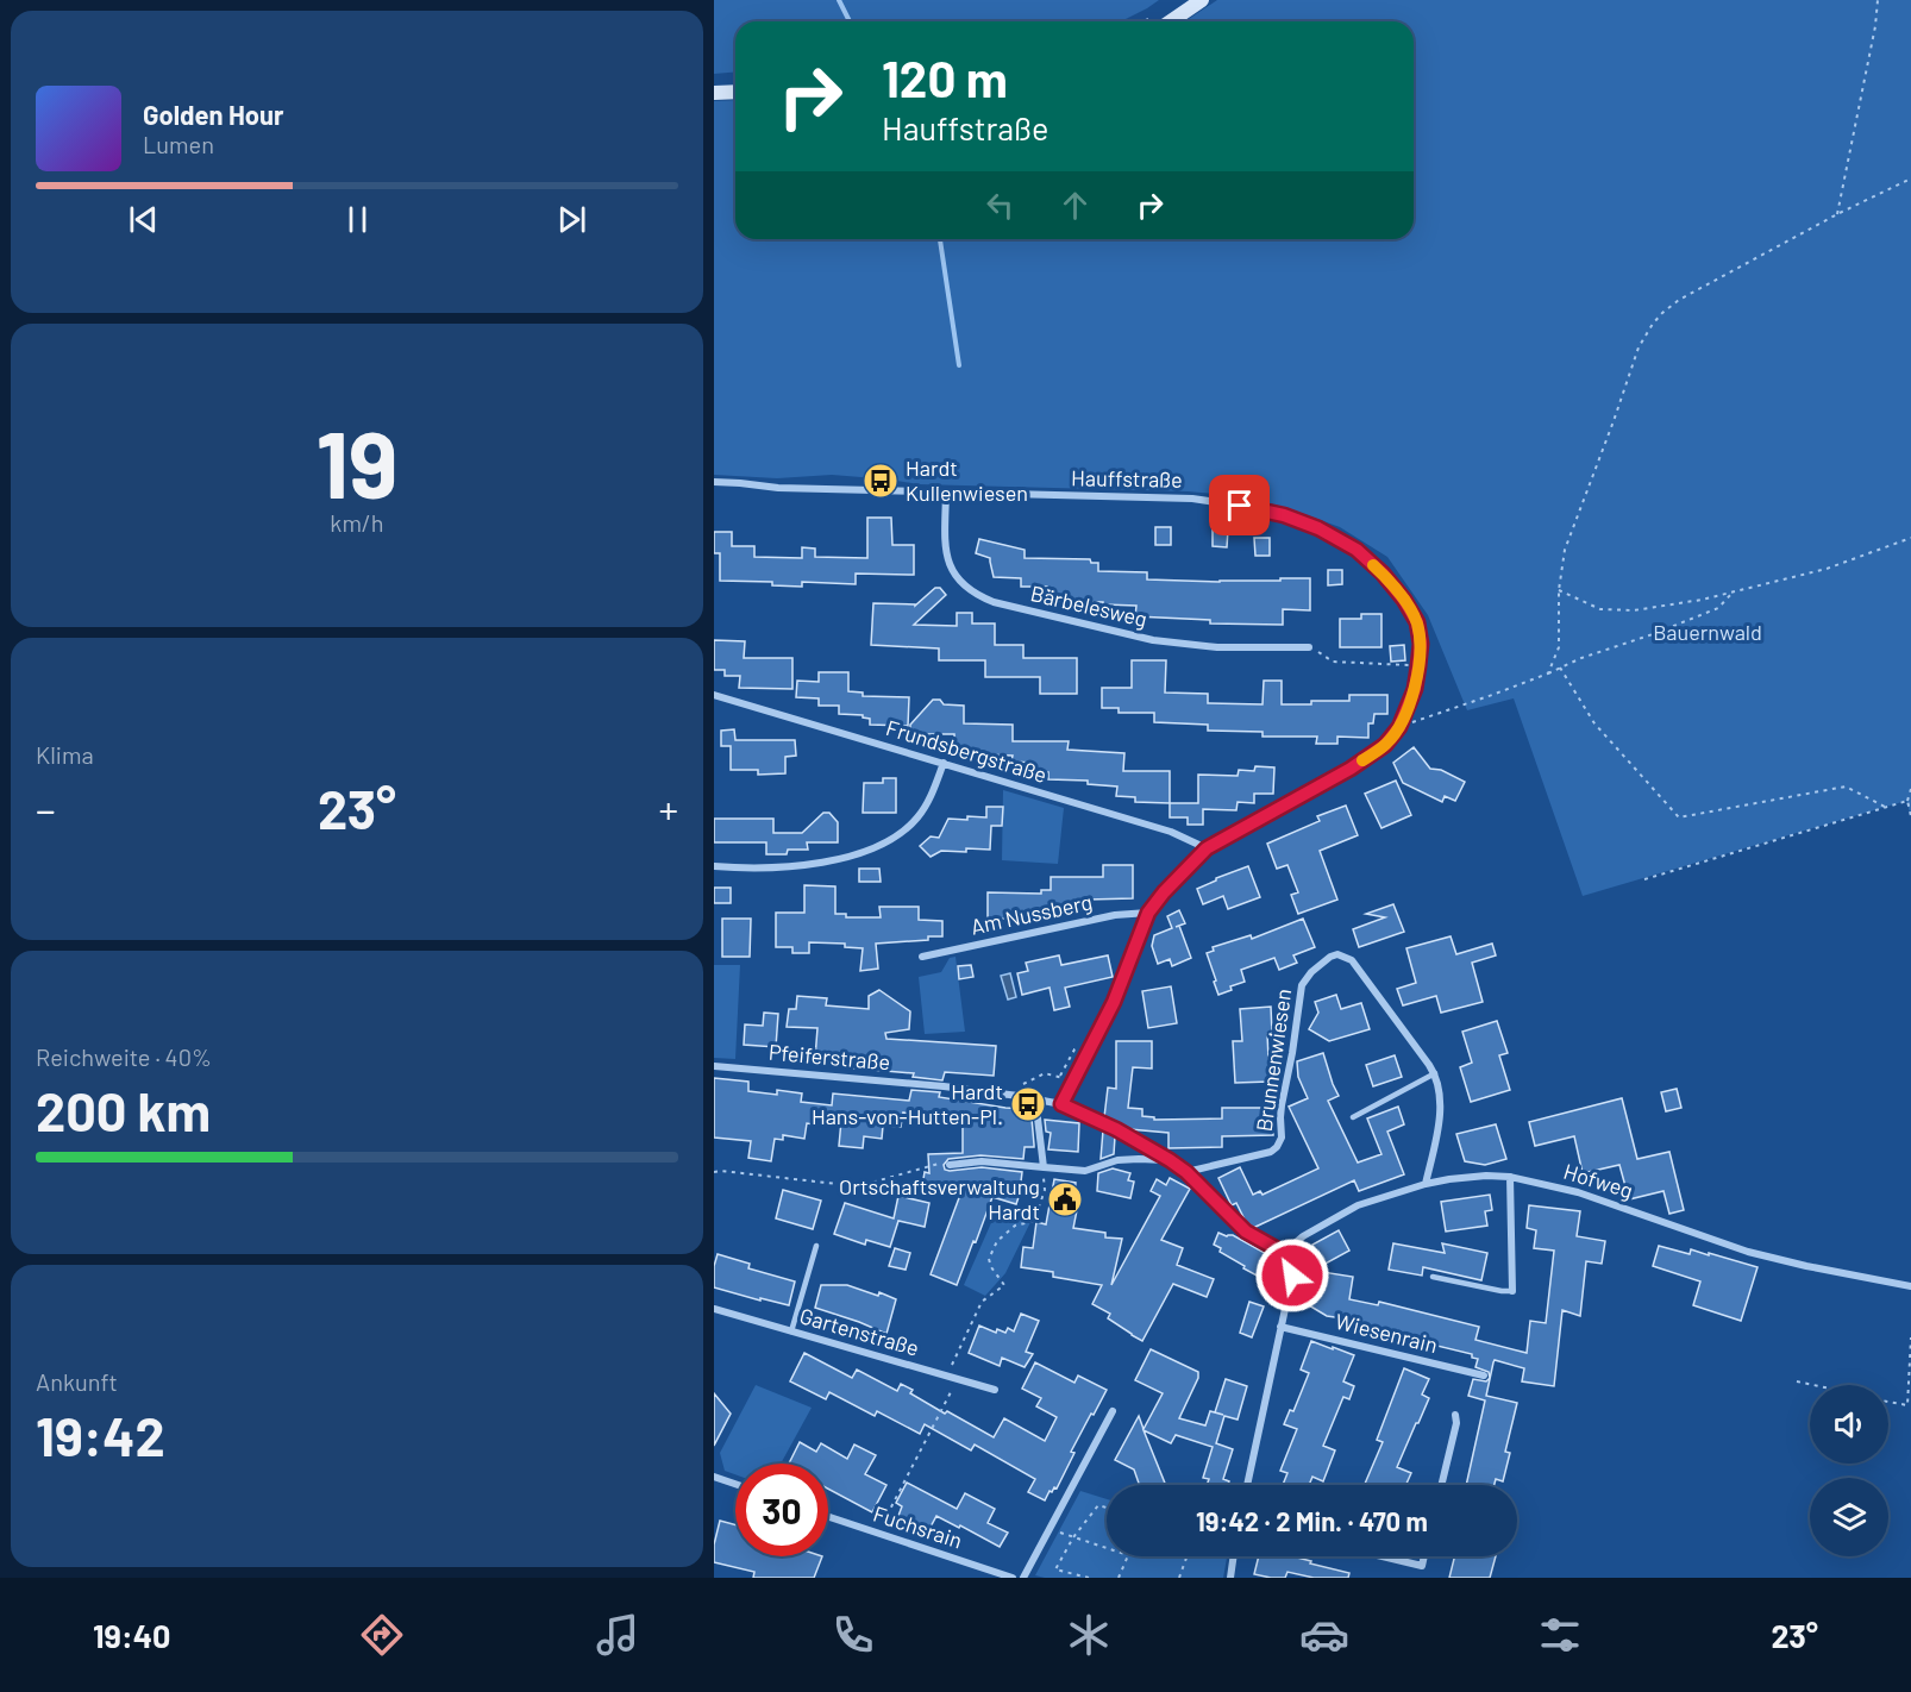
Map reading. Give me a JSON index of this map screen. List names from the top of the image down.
{
  "streets": {
    "street": [
      "Hauffstraße",
      "Bärbelesweg",
      "Frundsbergstraße",
      "Am Nussberg",
      "Pfeiferstraße",
      "Brunnenwiesen",
      "Hofweg",
      "Gartenstraße",
      "Wiesenrain",
      "Fuchsrain"
    ]
  },
  "crossings": [
    ["Hauffstraße", "Bärbelesweg"],
    ["Hauffstraße", "Frundsbergstraße"],
    ["Hauffstraße", "Am Nussberg"],
    ["Hauffstraße", "Pfeiferstraße"],
    ["Pfeiferstraße", "Brunnenwiesen"],
    ["Pfeiferstraße", "Hofweg"],
    ["Brunnenwiesen", "Hofweg"]
  ],
  "parks": ["Bauernwald"],
  "places": {
    "bus stop": ["Hardt Kullenwiesen", "Hardt Hans-von-Hutten-Pl."],
    "public building": ["Ortschaftsverwaltung Hardt"]
  },
  "page": {
    "turn": ["120 m", "Hauffstraße"],
    "song": ["Golden Hour", "Lumen"],
    "tile": [
      ["19", "km/h"],
      "Klima",
      ["Reichweite · 40%", "200 km"],
      ["Ankunft", "19:42"]
    ],
    "heat": ["−", "23°", "+"],
    "limit": "30",
    "trip": "19:42 · 2 Min. · 470 m",
    "tabs": ["19:40", "23°"]
  }
}
